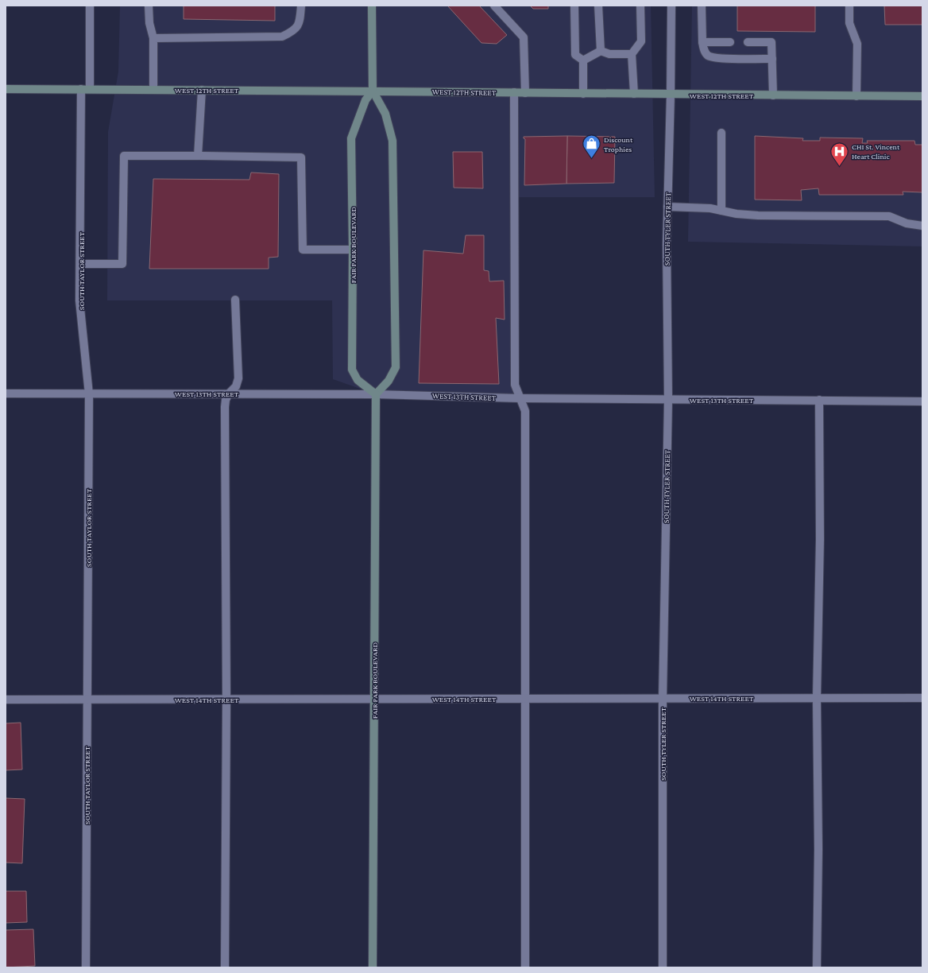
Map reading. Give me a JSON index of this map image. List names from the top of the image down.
{
  "streets": {
    "street": [
      "WEST 12TH STREET",
      "SOUTH TYLER STREET",
      "FAIR PARK BOULEVARD",
      "SOUTH TAYLOR STREET",
      "WEST 13TH STREET",
      "WEST 14TH STREET"
    ]
  },
  "crossings": [
    ["WEST 12TH STREET", "SOUTH TYLER STREET"],
    ["WEST 12TH STREET", "FAIR PARK BOULEVARD"],
    ["WEST 12TH STREET", "SOUTH TAYLOR STREET"],
    ["SOUTH TYLER STREET", "WEST 13TH STREET"],
    ["SOUTH TYLER STREET", "WEST 14TH STREET"],
    ["FAIR PARK BOULEVARD", "WEST 13TH STREET"],
    ["FAIR PARK BOULEVARD", "WEST 14TH STREET"],
    ["SOUTH TAYLOR STREET", "WEST 13TH STREET"],
    ["SOUTH TAYLOR STREET", "WEST 14TH STREET"]
  ],
  "places": {
    "shop": ["Discount Trophies"],
    "hospital": ["CHI St. Vincent Heart Clinic"]
  }
}
